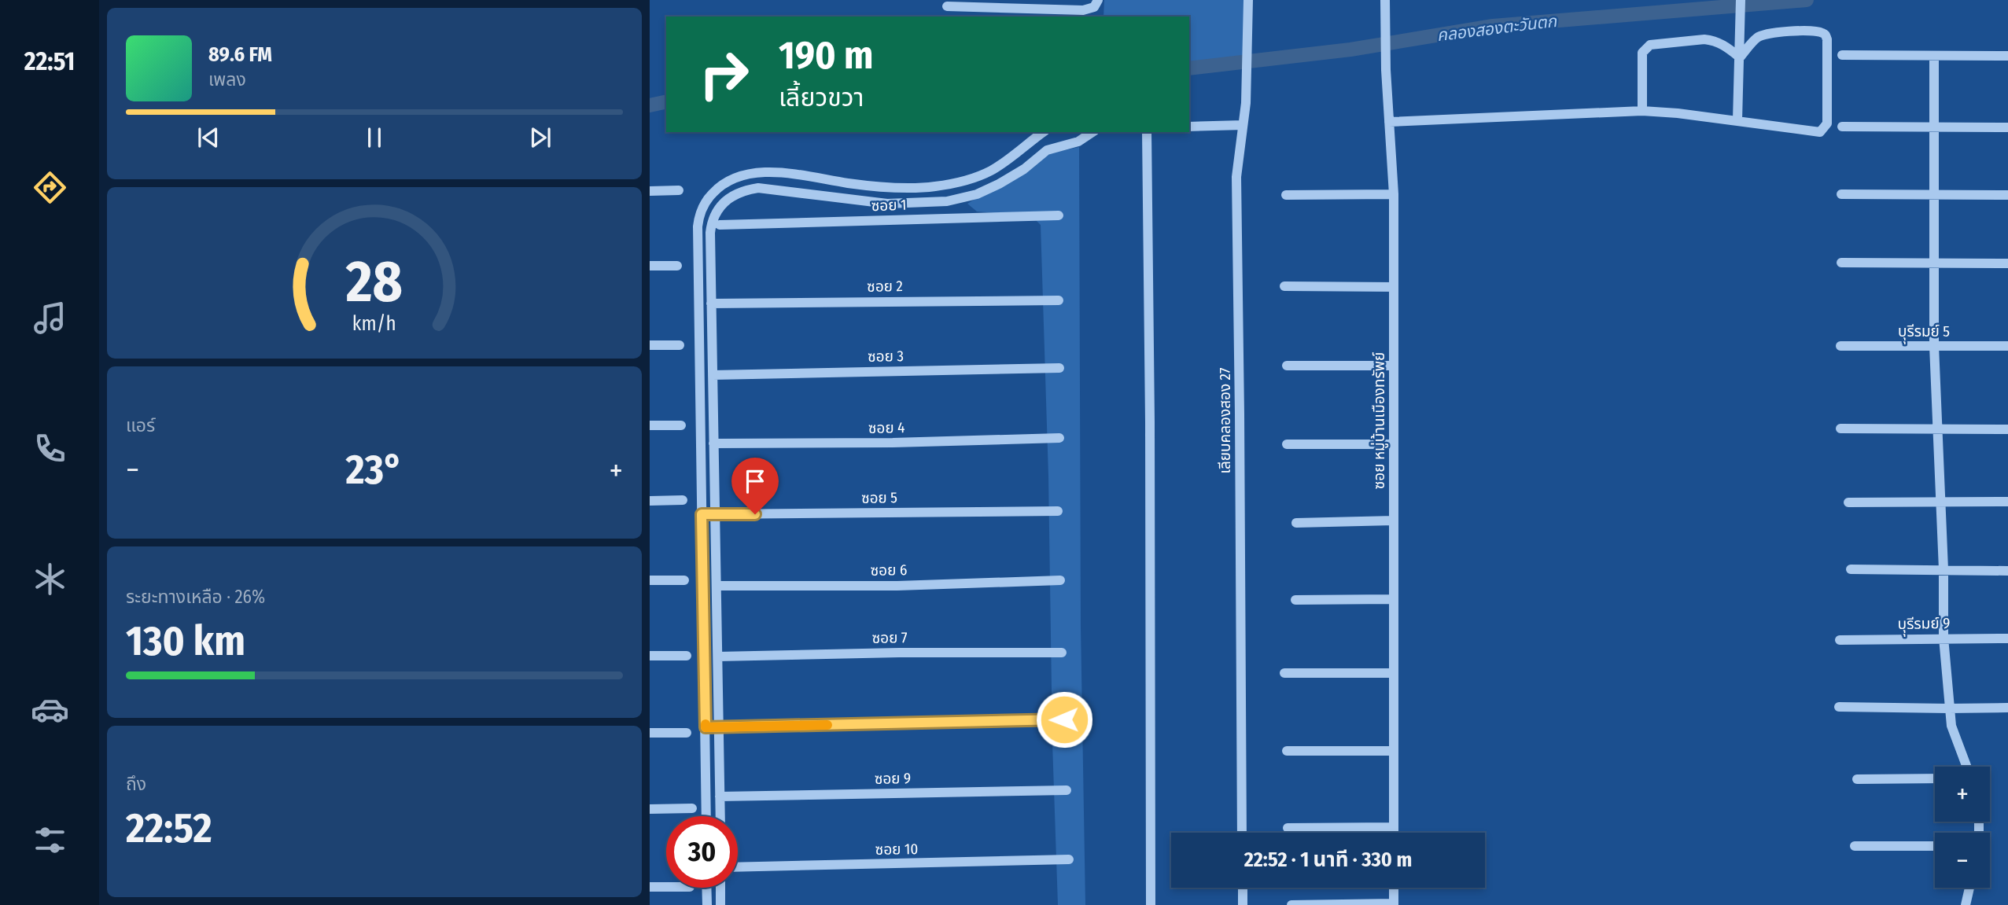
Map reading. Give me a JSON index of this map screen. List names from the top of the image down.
{
  "streets": {
    "street": [
      "ซอย 1",
      "ซอย 2",
      "บุุรีรมย์ 5",
      "ซอย 3",
      "เลียบคลองสอง 27",
      "ซอย หมู่บ้านเมืองทรัพย์",
      "ซอย 4",
      "ซอย 5",
      "ซอย 6",
      "บุุรีรมย์ 9",
      "ซอย 7",
      "ซอย 9",
      "ซอย 10"
    ]
  },
  "water": ["คลองสองตะวันตก"],
  "page": {
    "tabs": "22:51",
    "turn": ["190 m", "เลี้ยวขวา"],
    "song": ["89.6 FM", "เพลง"],
    "tile": [
      "แอร์",
      ["ระยะทางเหลือ · 26%", "130 km"],
      ["ถึง", "22:52"]
    ],
    "heat": ["−", "23°", "+"],
    "map_buttons": ["+", "−"],
    "limit": "30",
    "trip": "22:52 · 1 นาที · 330 m",
    "gauge": ["28", "km/h"]
  }
}
